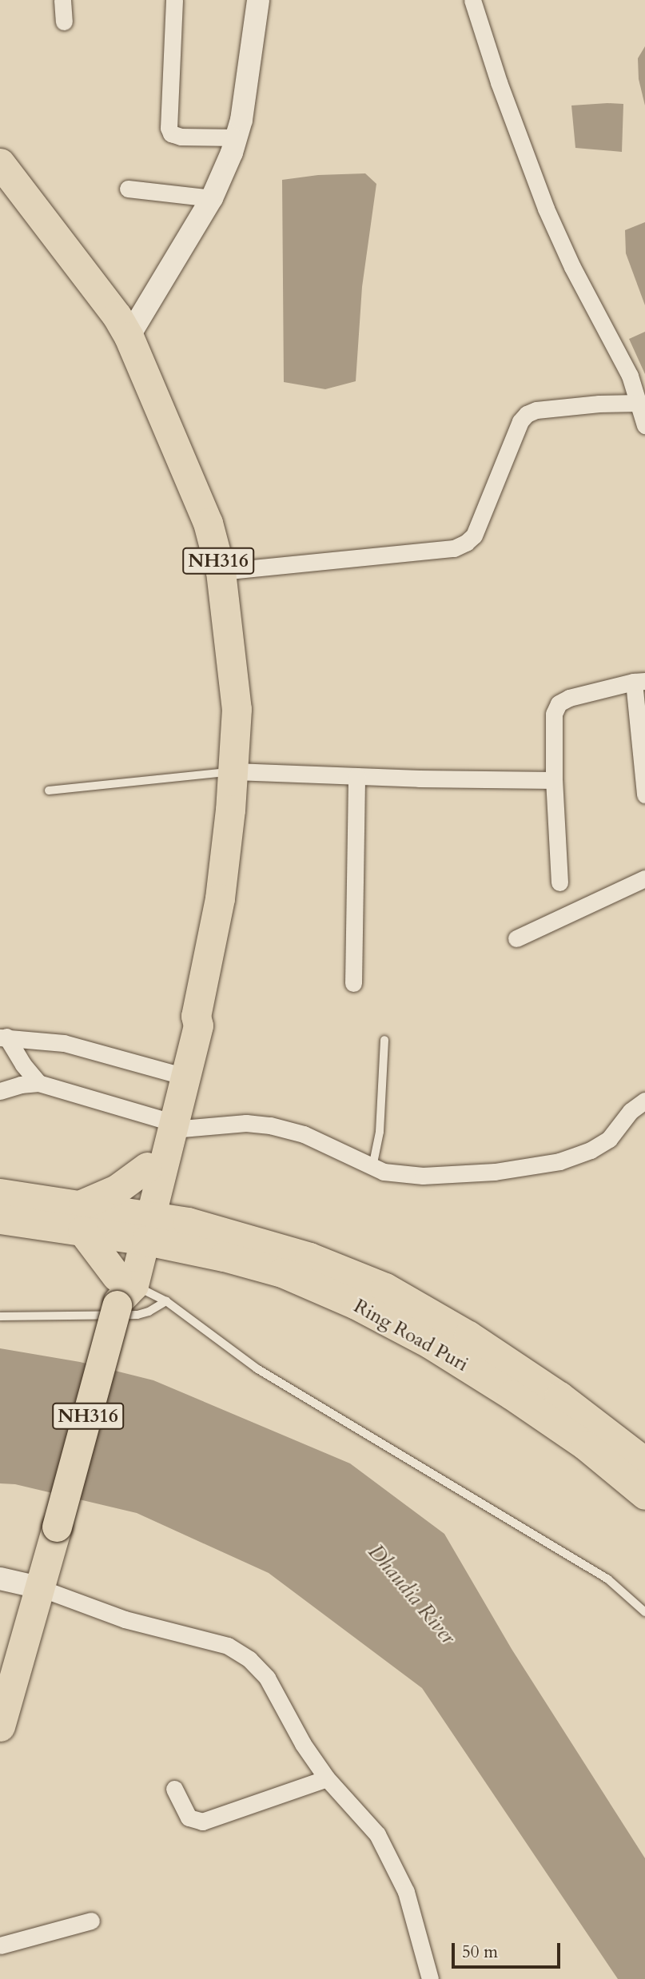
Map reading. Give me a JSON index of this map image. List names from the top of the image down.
{
  "streets": {
    "highway": ["NH316", "Ring Road Puri"]
  },
  "crossings": [
    ["NH316", "Ring Road Puri"]
  ],
  "water": ["Dhaudia River"],
  "scale_bar": "50 m"
}
